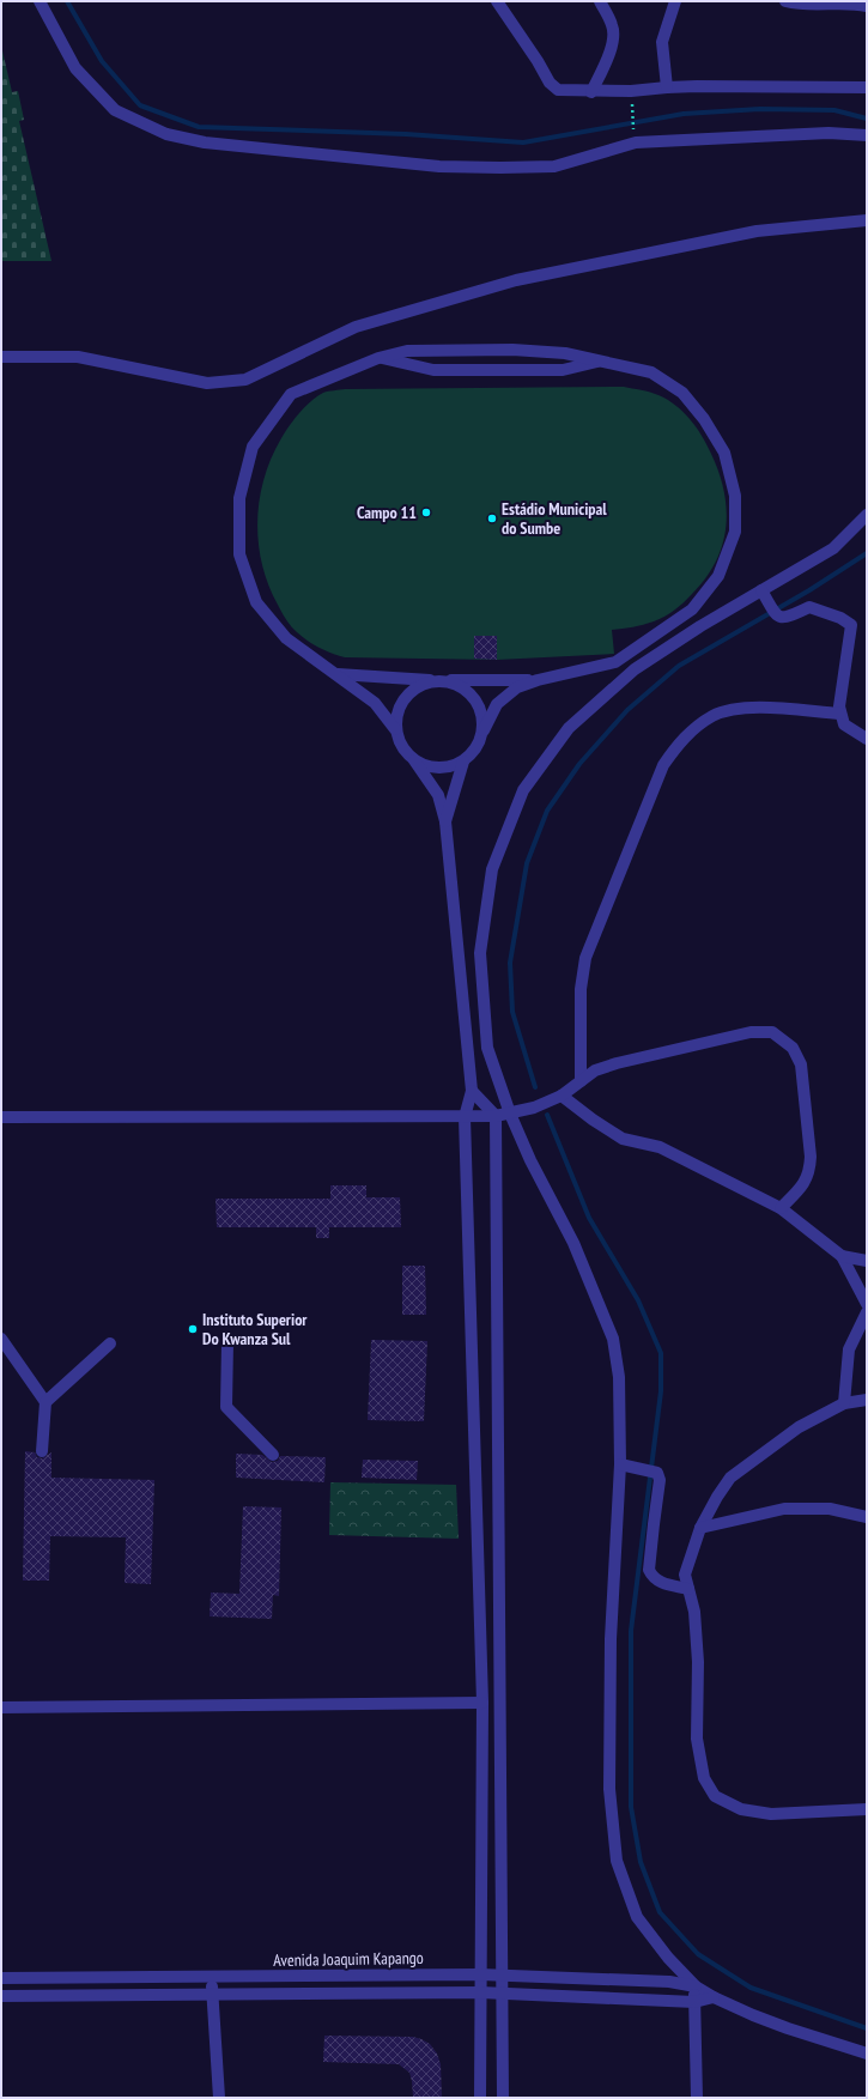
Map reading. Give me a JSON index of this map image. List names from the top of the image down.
{
  "streets": {
    "street": ["Avenida Joaquim Kapango"]
  },
  "places": ["Campo 11", "Estádio Municipal do Sumbe", "Instituto Superior Do Kwanza Sul"]
}
